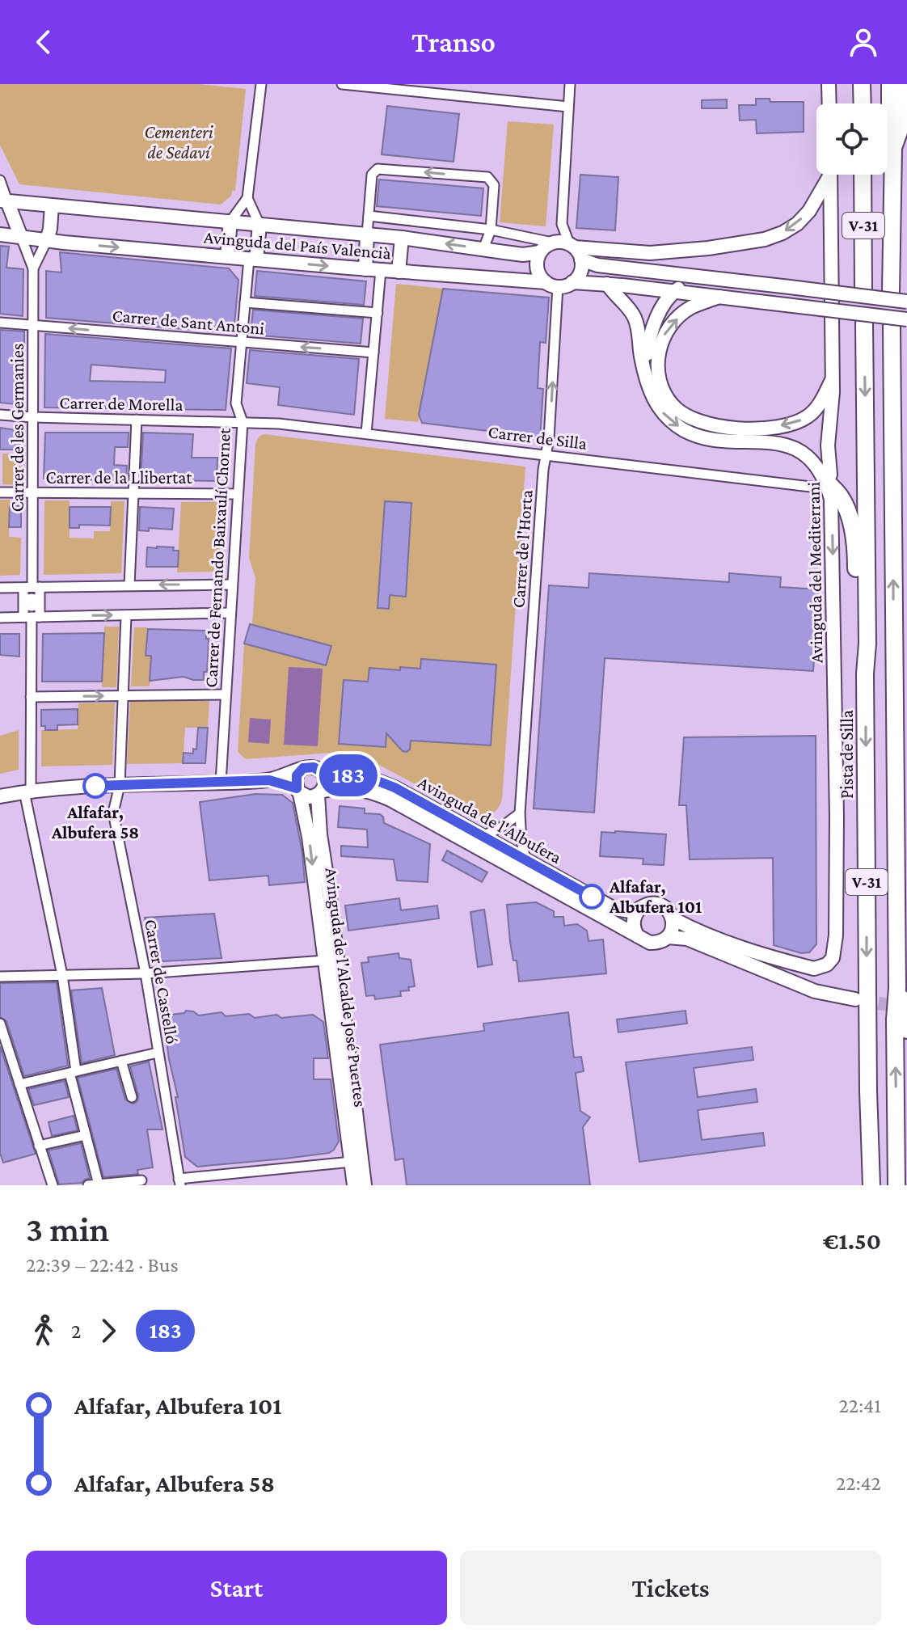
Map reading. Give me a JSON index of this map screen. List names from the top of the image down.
{
  "streets": {
    "highway": ["V-31", "Pista de Silla"],
    "street": [
      "Avinguda del País Valencià",
      "Carrer de Sant Antoni",
      "Carrer de Morella",
      "Carrer de les Germanies",
      "Carrer de Silla",
      "Carrer de la Llibertat",
      "Carrer de l'Horta",
      "Carrer de Fernando Baixaulí Chornet",
      "Avinguda del Mediterrani",
      "Avinguda de l'Albufera",
      "Carrer de Castelló",
      "Avinguda de l'Alcalde José Puertes"
    ]
  },
  "crossings": [
    ["Avinguda del País Valencià", "Carrer de l'Horta"],
    ["Avinguda del País Valencià", "Carrer de Fernando Baixaulí Chornet"],
    ["Carrer de Sant Antoni", "Carrer de les Germanies"],
    ["Carrer de Sant Antoni", "Carrer de Fernando Baixaulí Chornet"],
    ["Carrer de Morella", "Carrer de les Germanies"],
    ["Carrer de Morella", "Carrer de Silla"],
    ["Carrer de Morella", "Carrer de Fernando Baixaulí Chornet"],
    ["Carrer de les Germanies", "Carrer de la Llibertat"],
    ["Carrer de Silla", "Carrer de l'Horta"],
    ["Carrer de Silla", "Carrer de Fernando Baixaulí Chornet"],
    ["Carrer de Silla", "Avinguda del Mediterrani"],
    ["Carrer de la Llibertat", "Carrer de Fernando Baixaulí Chornet"],
    ["Carrer de l'Horta", "Avinguda de l'Albufera"],
    ["Avinguda del Mediterrani", "Avinguda de l'Albufera"],
    ["Avinguda de l'Albufera", "Avinguda de l'Alcalde José Puertes"]
  ],
  "parks": ["Cementeri de Sedaví"],
  "places": ["Alfafar, Albufera 58", "Alfafar, Albufera 101"],
  "lines": ["bus line 183"],
  "page": {
    "header": "Transo",
    "on_map": "183",
    "heading": ["3 min", "22:39 – 22:42 · Bus", "€1.50"],
    "legs": ["2", "183"],
    "list": [
      {
        "name": "Alfafar, Albufera 101",
        "value": "22:41"
      },
      {
        "name": "Alfafar, Albufera 58",
        "value": "22:42"
      }
    ],
    "buttons": ["Start", "Tickets"]
  }
}
